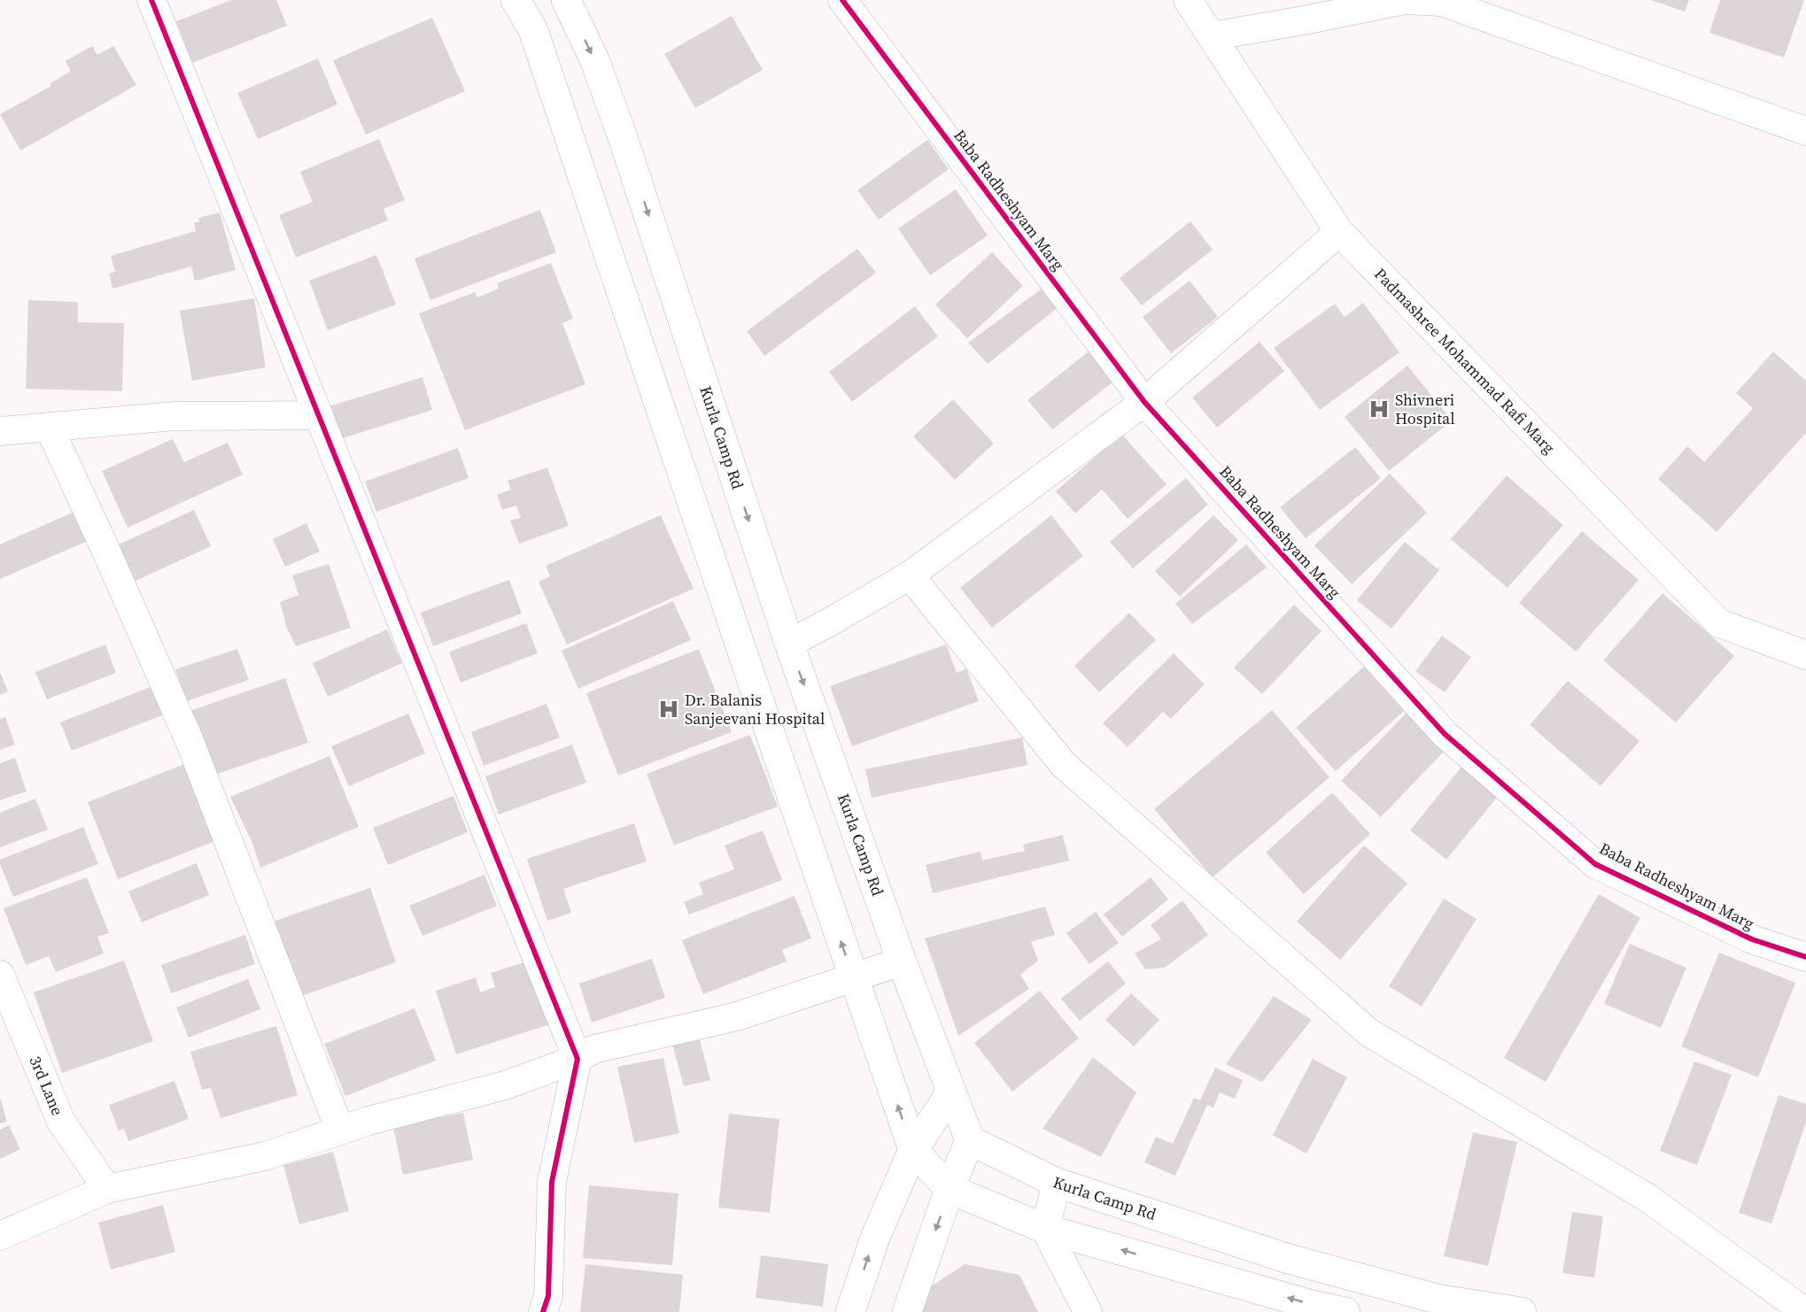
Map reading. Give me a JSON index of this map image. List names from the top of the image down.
{
  "streets": {
    "main road": ["Kurla Camp Rd"],
    "street": ["Baba Radheshyam Marg", "Padmashree Mohammad Rafi Marg", "3rd Lane"]
  },
  "places": {
    "hospital": ["Shivneri Hospital", "Dr. Balanis Sanjeevani Hospital"]
  }
}
